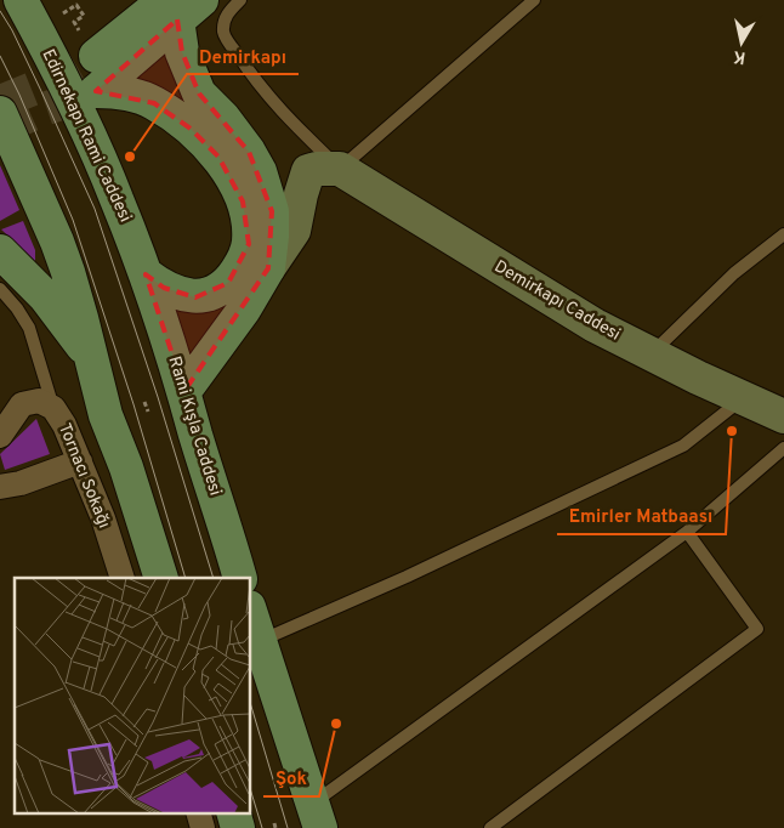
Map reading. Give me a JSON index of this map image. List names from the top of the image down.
{
  "streets": {
    "main road": ["Edirnekapı Rami Caddesi", "Rami Kışla Caddesi"],
    "street": ["Demirkapı Caddesi", "Tornacı Sokağı"]
  },
  "crossings": [
    ["Edirnekapı Rami Caddesi", "Rami Kışla Caddesi"]
  ],
  "places": ["Demirkapı", "Emirler Matbaası", "Şok"],
  "north": "bottom"
}
